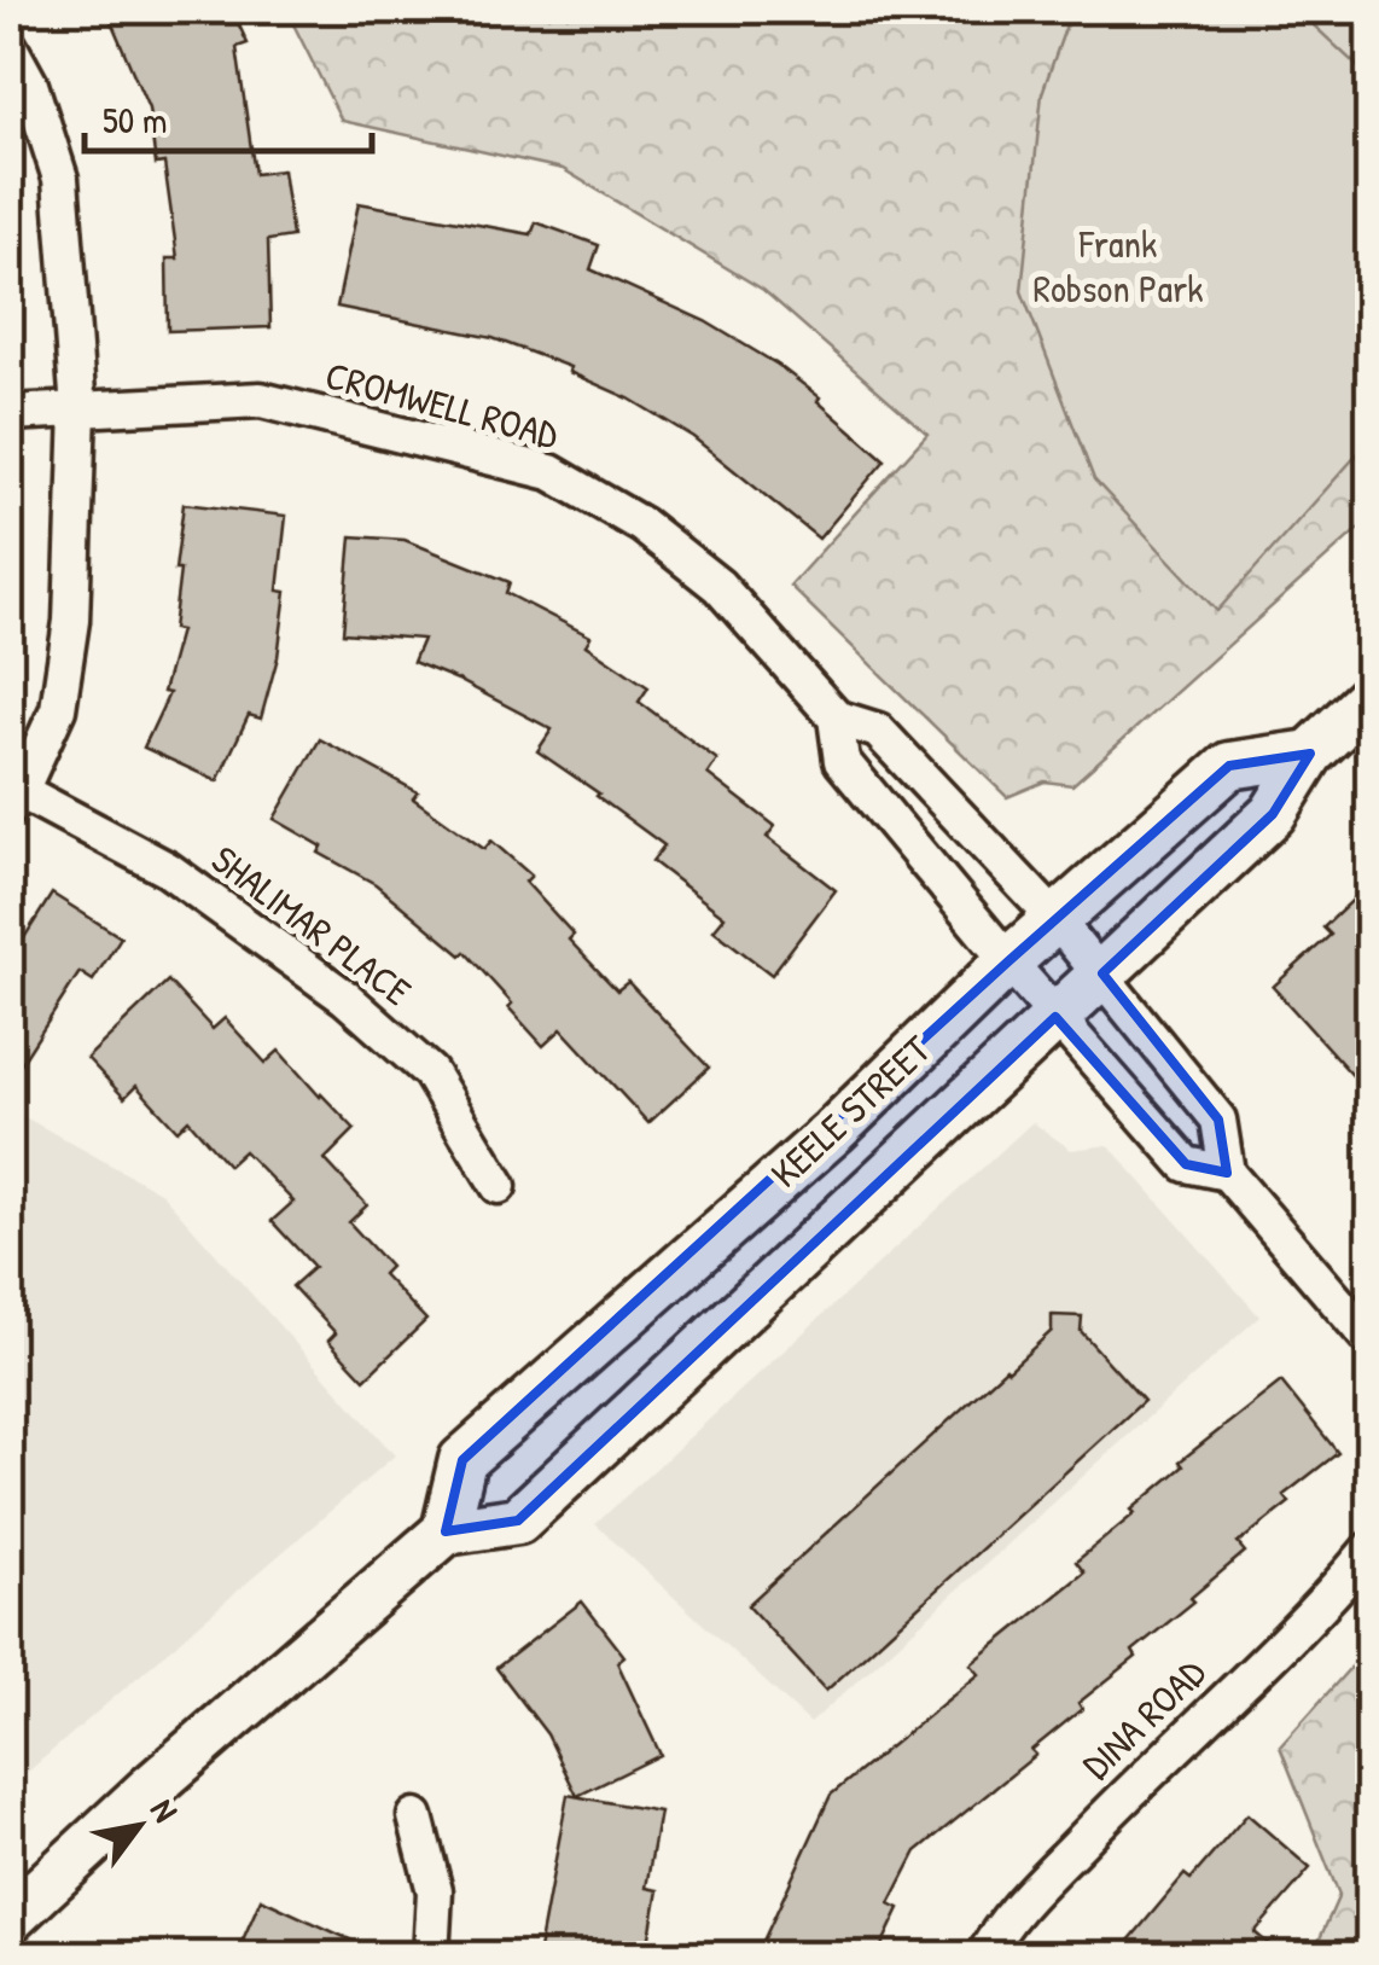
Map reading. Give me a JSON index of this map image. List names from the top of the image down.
{
  "streets": {
    "main road": ["KEELE STREET"],
    "street": ["CROMWELL ROAD", "SHALIMAR PLACE", "DINA ROAD"]
  },
  "crossings": [
    ["CROMWELL ROAD", "KEELE STREET"]
  ],
  "parks": ["Frank Robson Park"],
  "scale_bar": "50 m",
  "north": "top right"
}
